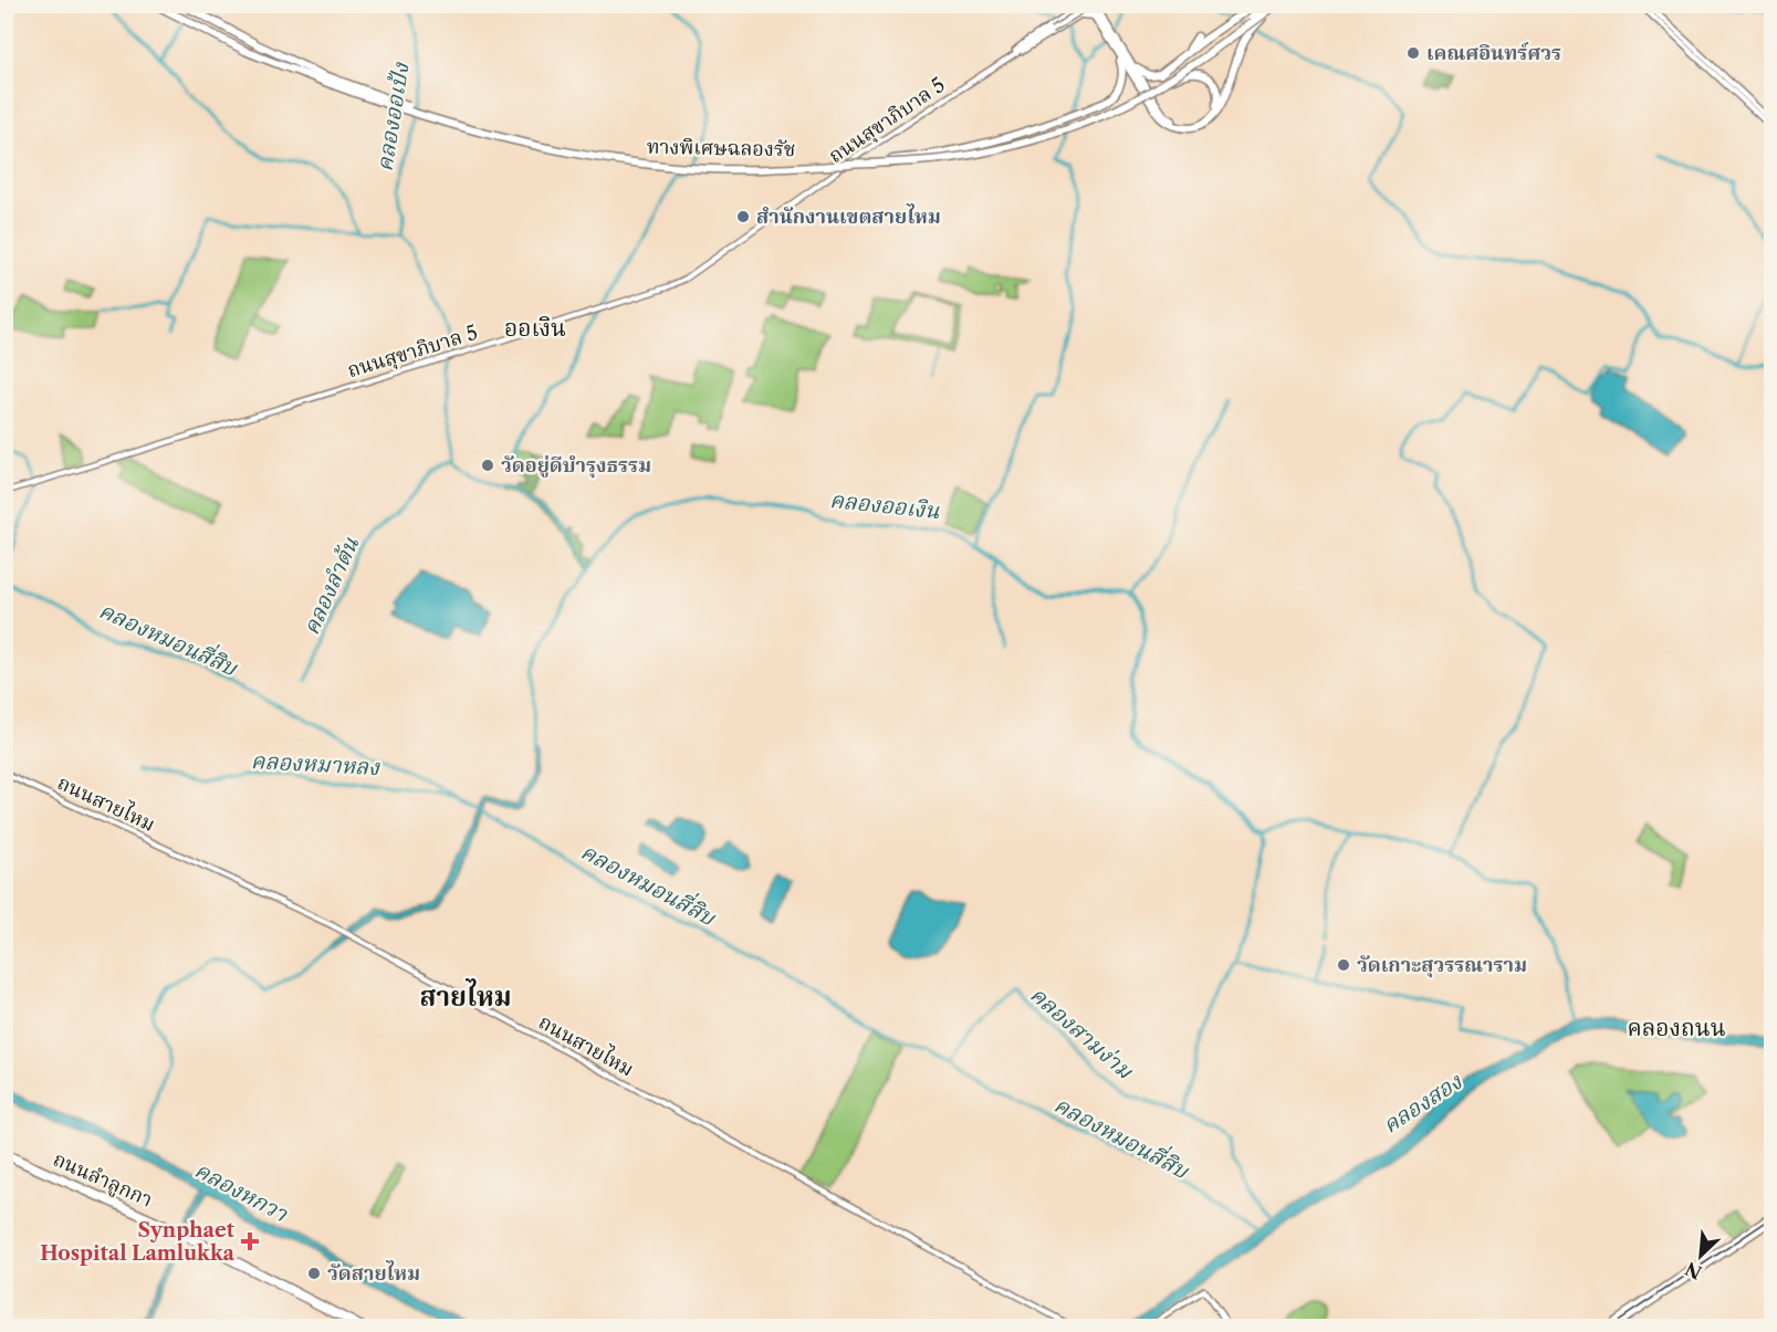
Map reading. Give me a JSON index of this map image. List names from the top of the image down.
{
  "streets": {
    "highway": ["ทางพิเศษฉลองรัช"],
    "main road": ["ถนนสุขาภิบาล 5", "ถนนสายไหม", "ถนนลำลูกกา"]
  },
  "districts": ["ออเงิน", "สายไหม", "คลองถนน"],
  "water": [
    "คลองออเป้ง",
    "คลองออเงิน",
    "คลองลำต้น",
    "คลองหมอนสี่สิบ",
    "คลองหมาหลง",
    "คลองสามง่าม",
    "คลองสอง",
    "คลองหกวา"
  ],
  "places": {
    "other": [
      "เคณศอินทร์ศวร",
      "สำนักงานเขตสายไหม",
      "วัดอยู่ดีบำรุงธรรม",
      "วัดเกาะสุวรรณาราม",
      "วัดสายไหม"
    ],
    "health": ["Synphaet Hospital Lamlukka"]
  },
  "north": "bottom left"
}
